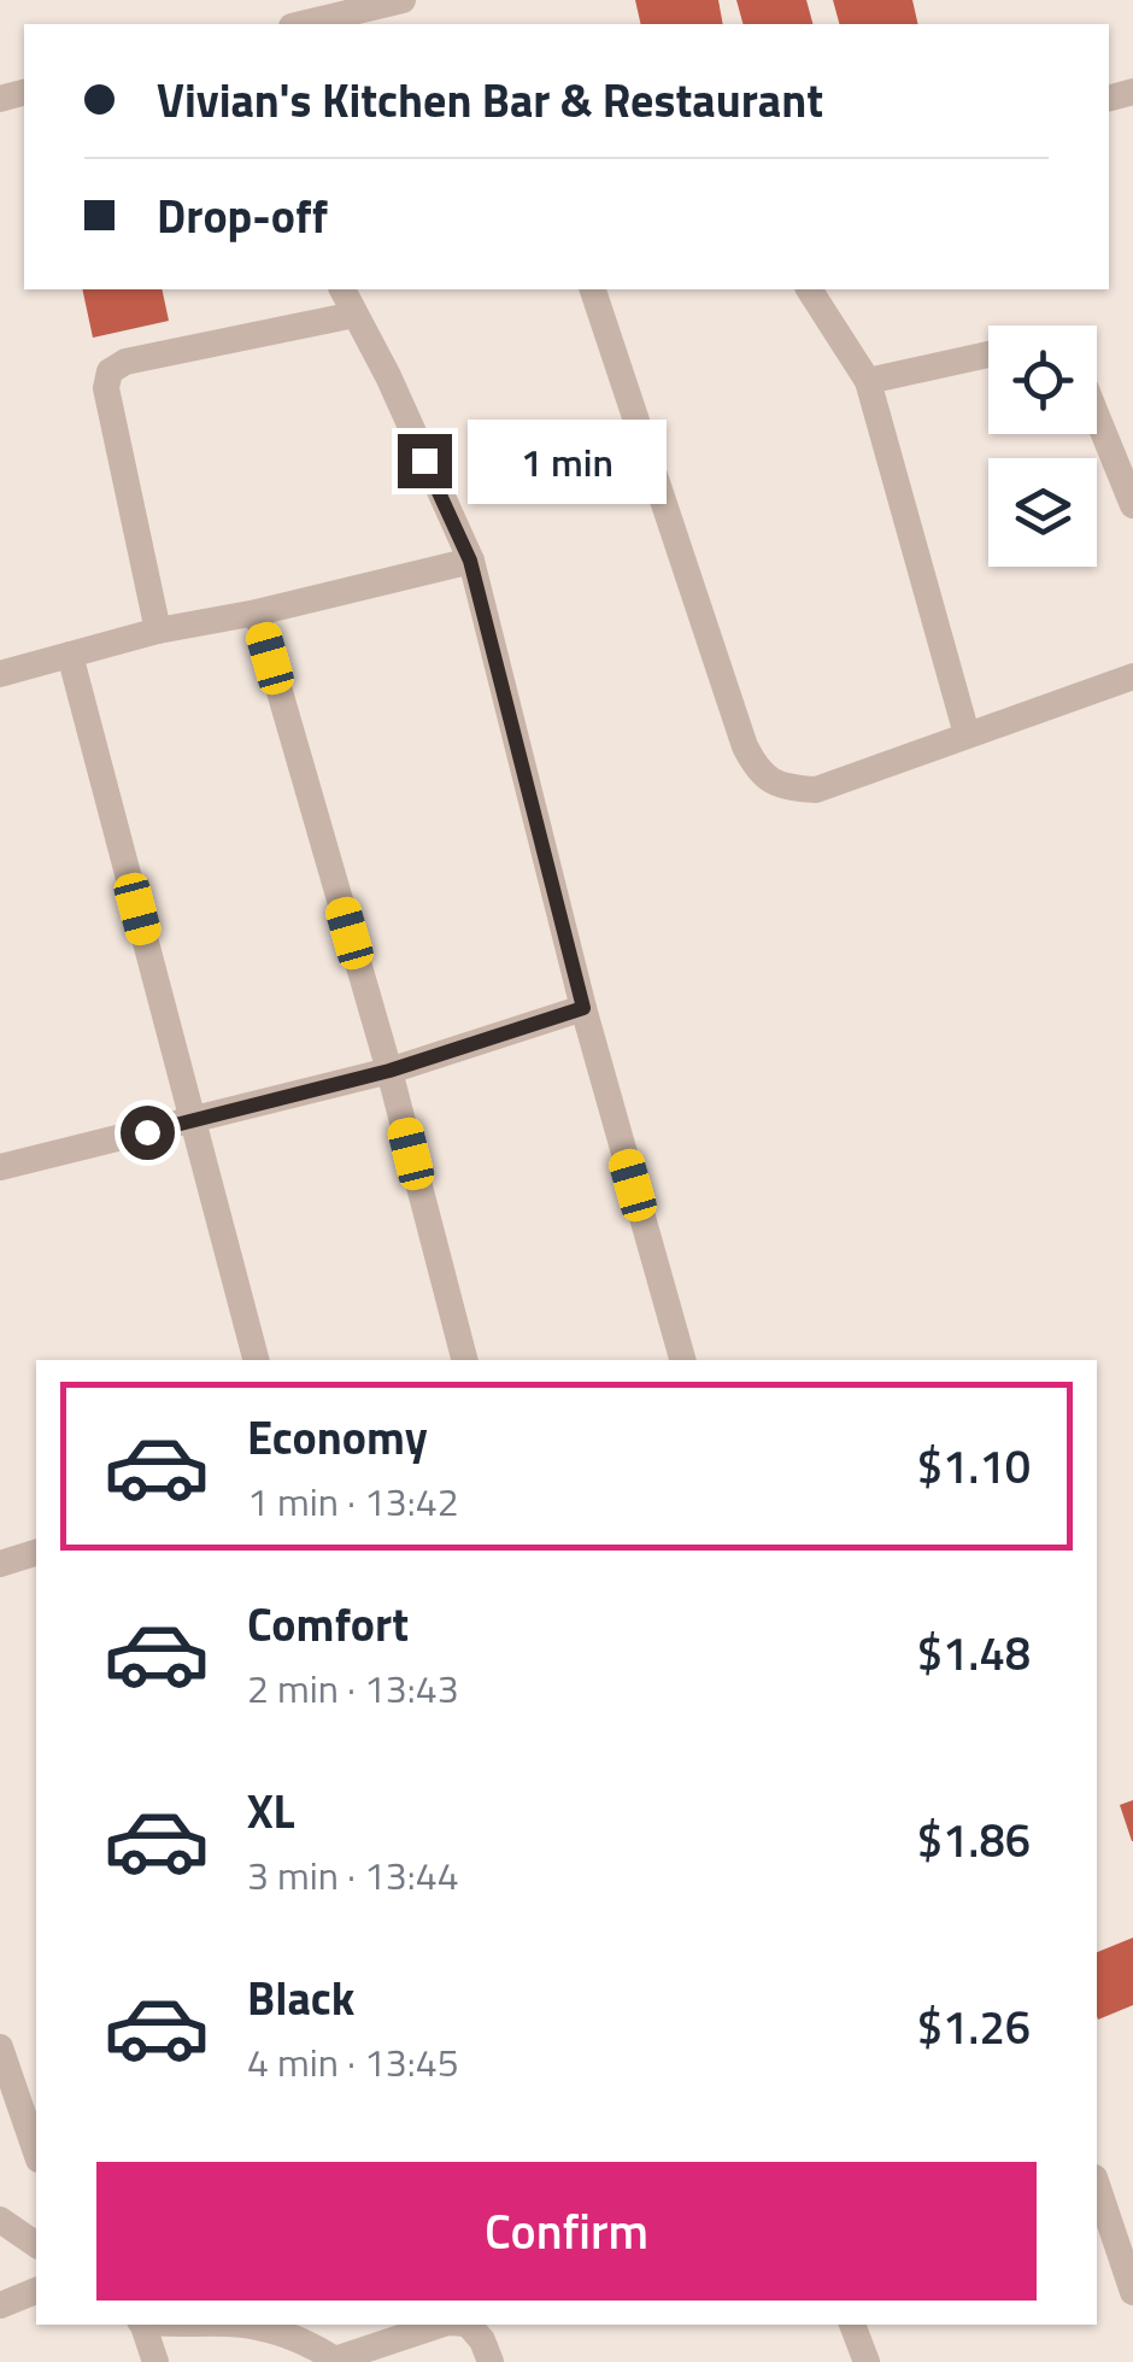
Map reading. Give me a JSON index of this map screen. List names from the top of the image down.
{
  "page": {
    "banner": ["Vivian's Kitchen Bar & Restaurant", "Drop-off"],
    "bubble": "1 min",
    "list": [
      {
        "name": "Economy",
        "note": "1 min · 13:42",
        "value": "$1.10"
      },
      {
        "name": "Comfort",
        "note": "2 min · 13:43",
        "value": "$1.48"
      },
      {
        "name": "XL",
        "note": "3 min · 13:44",
        "value": "$1.86"
      },
      {
        "name": "Black",
        "note": "4 min · 13:45",
        "value": "$1.26"
      }
    ],
    "buttons": "Confirm"
  }
}
